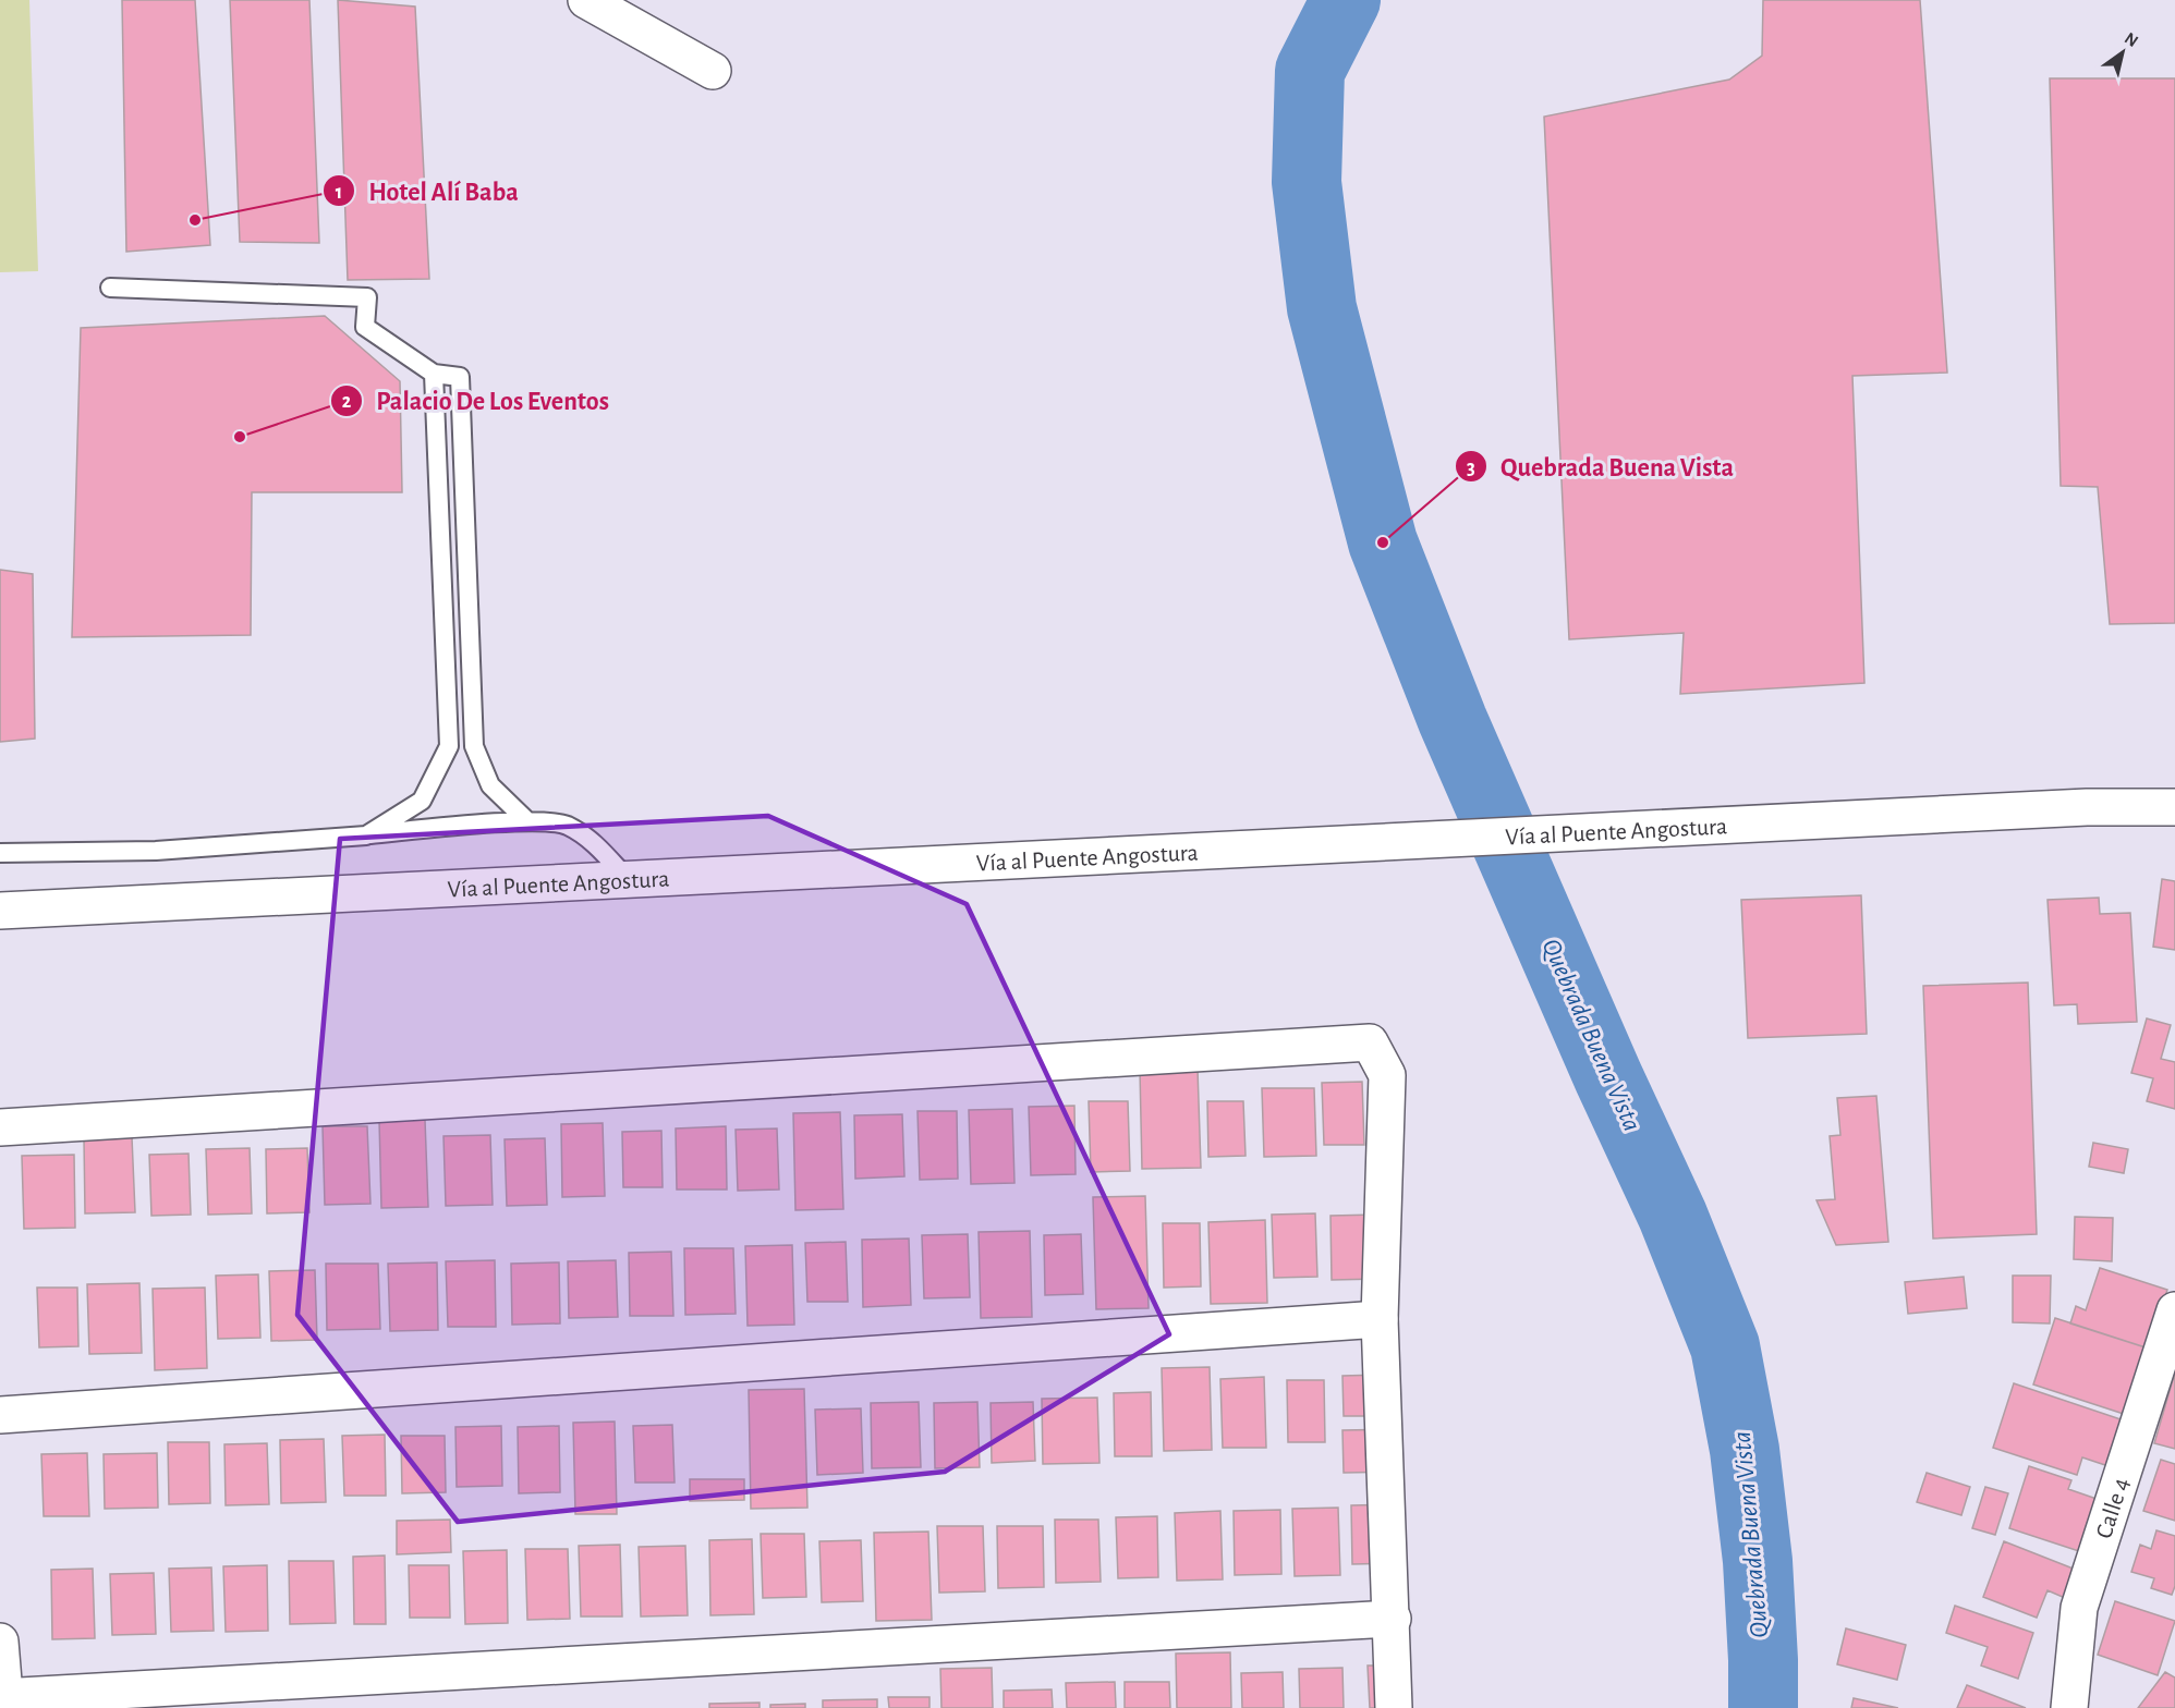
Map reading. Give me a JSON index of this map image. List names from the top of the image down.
{
  "streets": {
    "street": ["Vía al Puente Angostura", "Calle 4"]
  },
  "water": ["Quebrada Buena Vista"],
  "places": ["Hotel Alí Baba", "Palacio De Los Eventos", "Quebrada Buena Vista"],
  "north": "top right"
}
